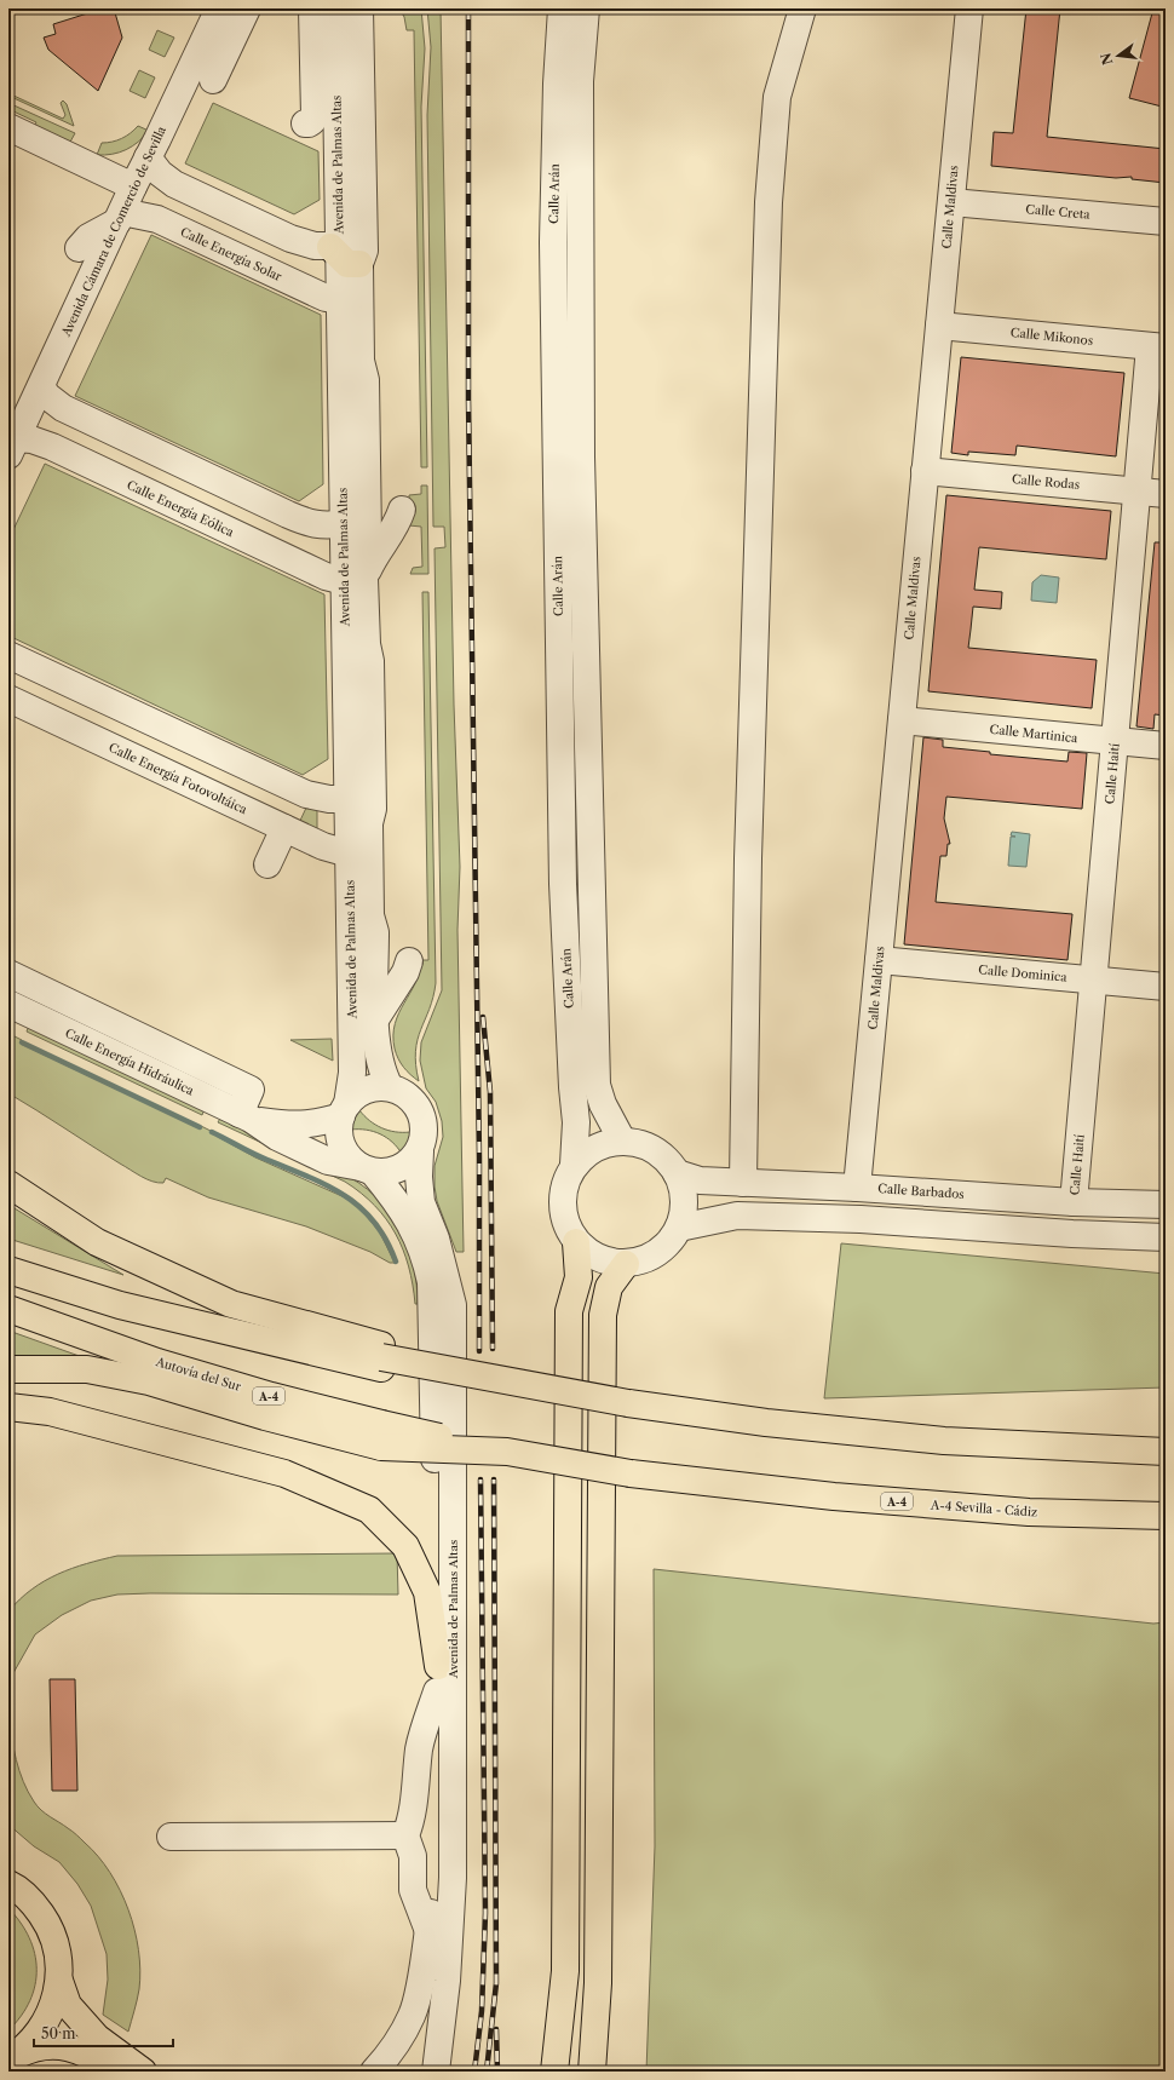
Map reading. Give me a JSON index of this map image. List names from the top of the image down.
{
  "streets": {
    "main road": ["Autovía del Sur", "A-4", "A-4 Sevilla - Cádiz"],
    "street": [
      "Avenida de Palmas Altas",
      "Calle Arán",
      "Calle Maldivas",
      "Calle Creta",
      "Avenida Cámara de Comercio de Sevilla",
      "Calle Energía Solar",
      "Calle Mikonos",
      "Calle Rodas",
      "Calle Energía Eólica",
      "Calle Martinica",
      "Calle Haití",
      "Calle Energía Fotovoltáica",
      "Calle Dominica",
      "Calle Energía Hidráulica",
      "Calle Barbados"
    ]
  },
  "crossings": [
    ["Avenida de Palmas Altas", "Calle Energía Solar"],
    ["Avenida de Palmas Altas", "Calle Energía Eólica"],
    ["Avenida de Palmas Altas", "Calle Energía Fotovoltáica"],
    ["Avenida de Palmas Altas", "Calle Energía Hidráulica"],
    ["Calle Arán", "Calle Barbados"],
    ["Calle Maldivas", "Calle Creta"],
    ["Calle Maldivas", "Calle Mikonos"],
    ["Calle Maldivas", "Calle Rodas"],
    ["Calle Maldivas", "Calle Martinica"],
    ["Calle Maldivas", "Calle Dominica"],
    ["Calle Maldivas", "Calle Barbados"],
    ["Avenida Cámara de Comercio de Sevilla", "Calle Energía Solar"],
    ["Avenida Cámara de Comercio de Sevilla", "Calle Energía Eólica"],
    ["Calle Mikonos", "Calle Haití"],
    ["Calle Rodas", "Calle Haití"],
    ["Calle Martinica", "Calle Haití"],
    ["Calle Haití", "Calle Dominica"],
    ["Calle Haití", "Calle Barbados"],
    ["Autovía del Sur", "A-4 Sevilla - Cádiz"]
  ],
  "scale_bar": "50 m",
  "north": "left"
}
